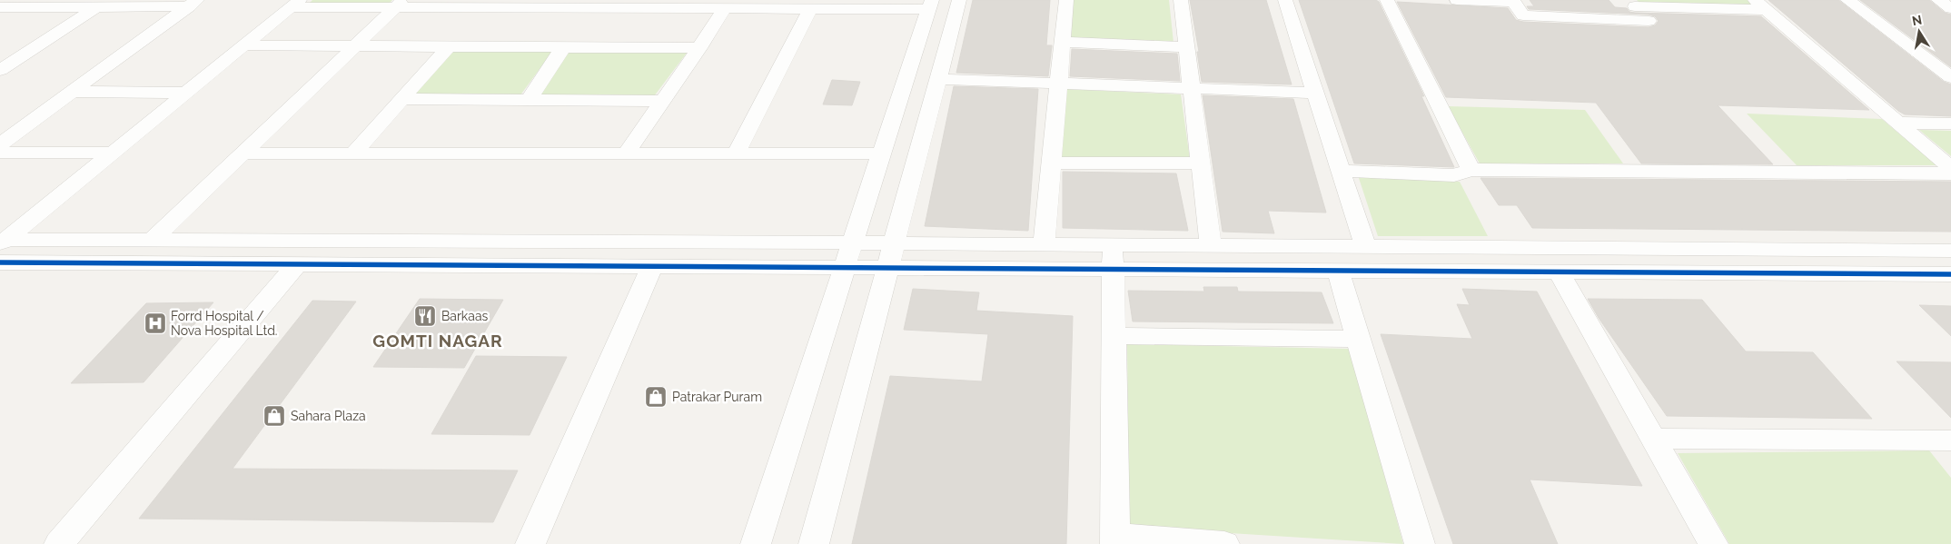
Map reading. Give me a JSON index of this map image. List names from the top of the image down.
{
  "districts": ["GOMTI NAGAR"],
  "places": {
    "restaurant": ["Barkaas"],
    "hospital": ["Forrd Hospital / Nova Hospital Ltd."],
    "shop": ["Patrakar Puram", "Sahara Plaza"]
  },
  "north": "top"
}
